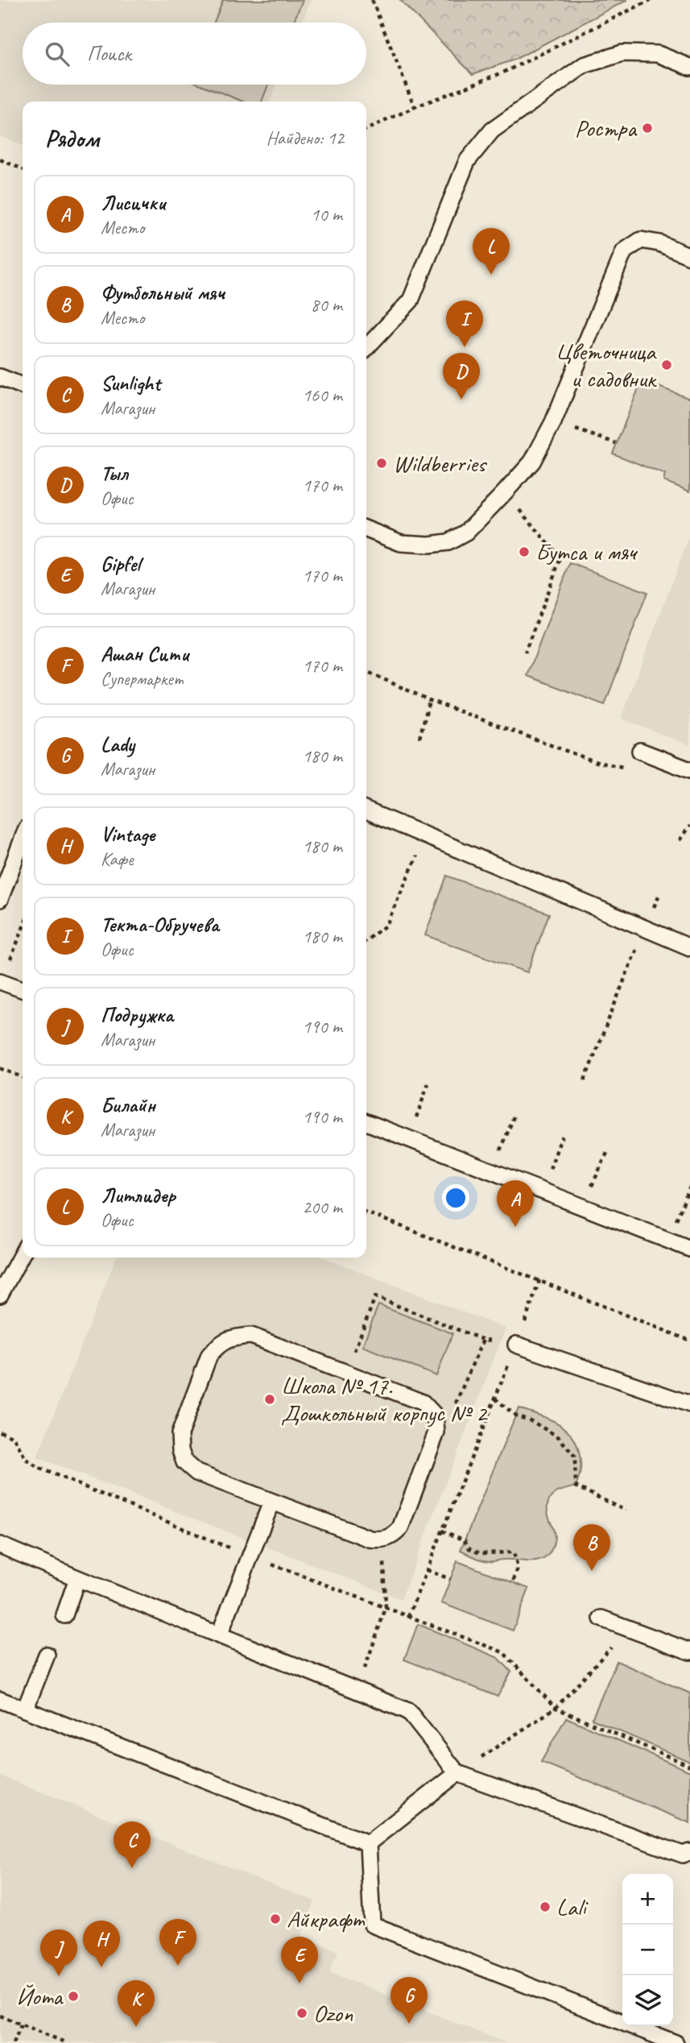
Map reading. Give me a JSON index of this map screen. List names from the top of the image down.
{
  "places": [
    "Ростра",
    "Цветочница и садовник",
    "Wildberries",
    "Бутса и мяч",
    "Школа № 17. Дошкольный корпус № 2",
    "Lali",
    "Айкрафт",
    "Йота",
    "Ozon"
  ],
  "page": {
    "search": "Поиск",
    "heading": ["Рядом", "Найдено: 12"],
    "list": [
      {
        "mark": "A",
        "name": "Лисички",
        "note": "Место",
        "value": "10 m"
      },
      {
        "mark": "B",
        "name": "Футбольный мяч",
        "note": "Место",
        "value": "80 m"
      },
      {
        "mark": "C",
        "name": "Sunlight",
        "note": "Магазин",
        "value": "160 m"
      },
      {
        "mark": "D",
        "name": "Тыл",
        "note": "Офис",
        "value": "170 m"
      },
      {
        "mark": "E",
        "name": "Gipfel",
        "note": "Магазин",
        "value": "170 m"
      },
      {
        "mark": "F",
        "name": "Ашан Сити",
        "note": "Супермаркет",
        "value": "170 m"
      },
      {
        "mark": "G",
        "name": "Lady",
        "note": "Магазин",
        "value": "180 m"
      },
      {
        "mark": "H",
        "name": "Vintage",
        "note": "Кафе",
        "value": "180 m"
      },
      {
        "mark": "I",
        "name": "Текта-Обручева",
        "note": "Офис",
        "value": "180 m"
      },
      {
        "mark": "J",
        "name": "Подружка",
        "note": "Магазин",
        "value": "190 m"
      },
      {
        "mark": "K",
        "name": "Билайн",
        "note": "Магазин",
        "value": "190 m"
      },
      {
        "mark": "L",
        "name": "Литлидер",
        "note": "Офис",
        "value": "200 m"
      }
    ],
    "pins": [
      "L",
      "I",
      "D",
      "A",
      "B",
      "C",
      "F",
      "H",
      "J",
      "E",
      "G",
      "K"
    ],
    "map_buttons": ["+", "−"]
  }
}
